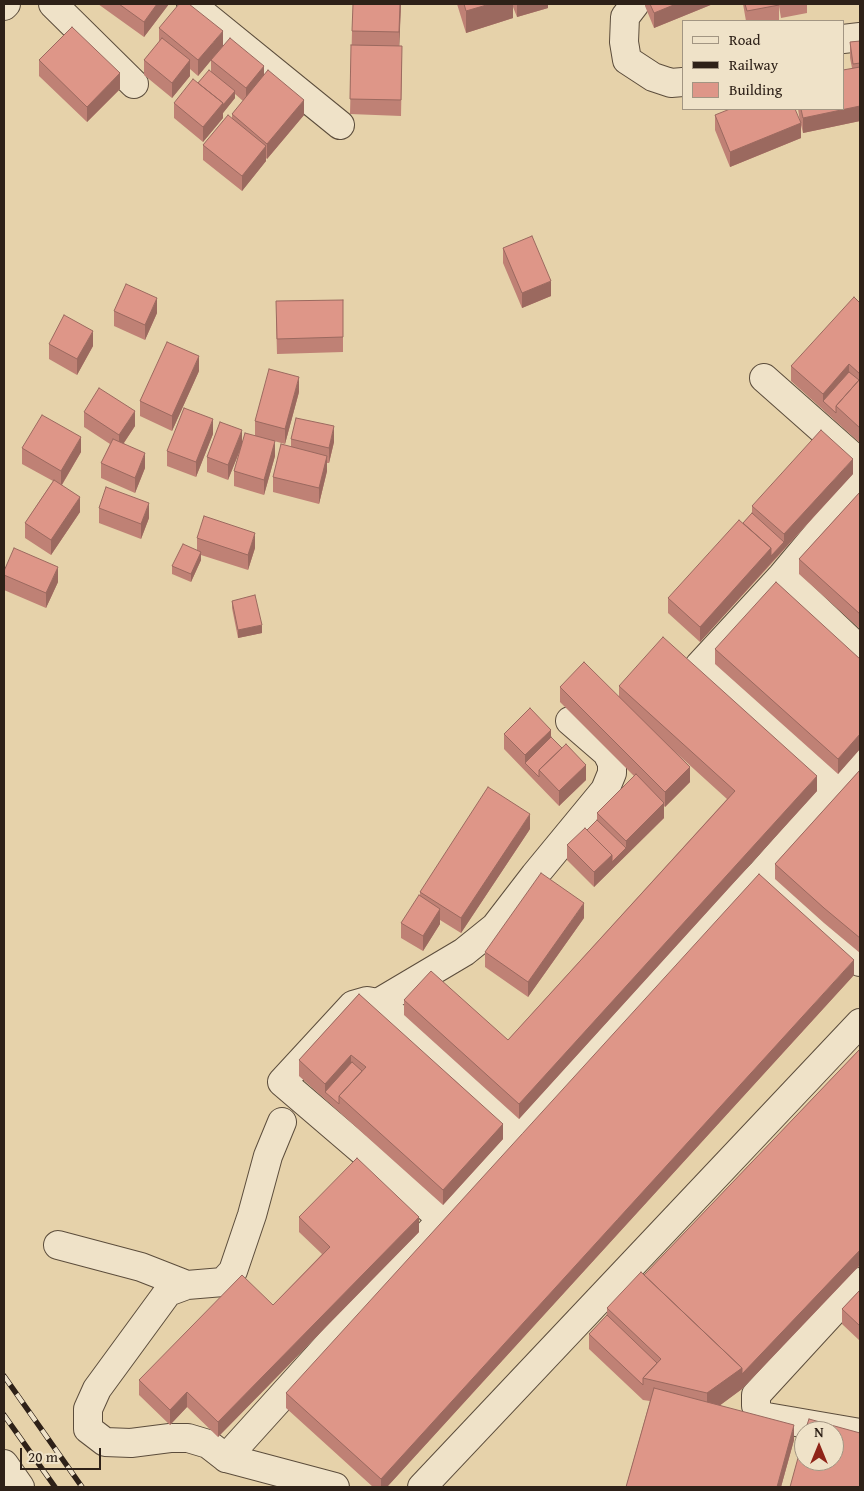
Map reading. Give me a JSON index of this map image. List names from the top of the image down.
{
  "legend": ["Road", "Railway", "Building"],
  "scale_bar": "20 m",
  "north": "top"
}
